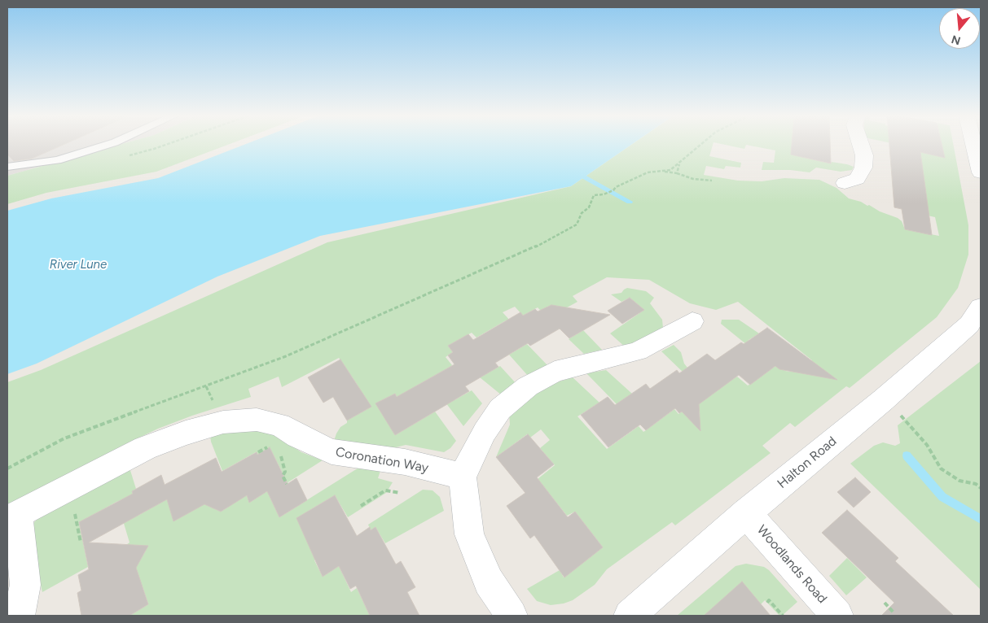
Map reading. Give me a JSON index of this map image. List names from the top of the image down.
{
  "streets": {
    "street": ["Coronation Way", "Halton Road", "Woodlands Road"]
  },
  "crossings": [
    ["Halton Road", "Woodlands Road"]
  ],
  "water": ["River Lune"],
  "north": "bottom"
}
